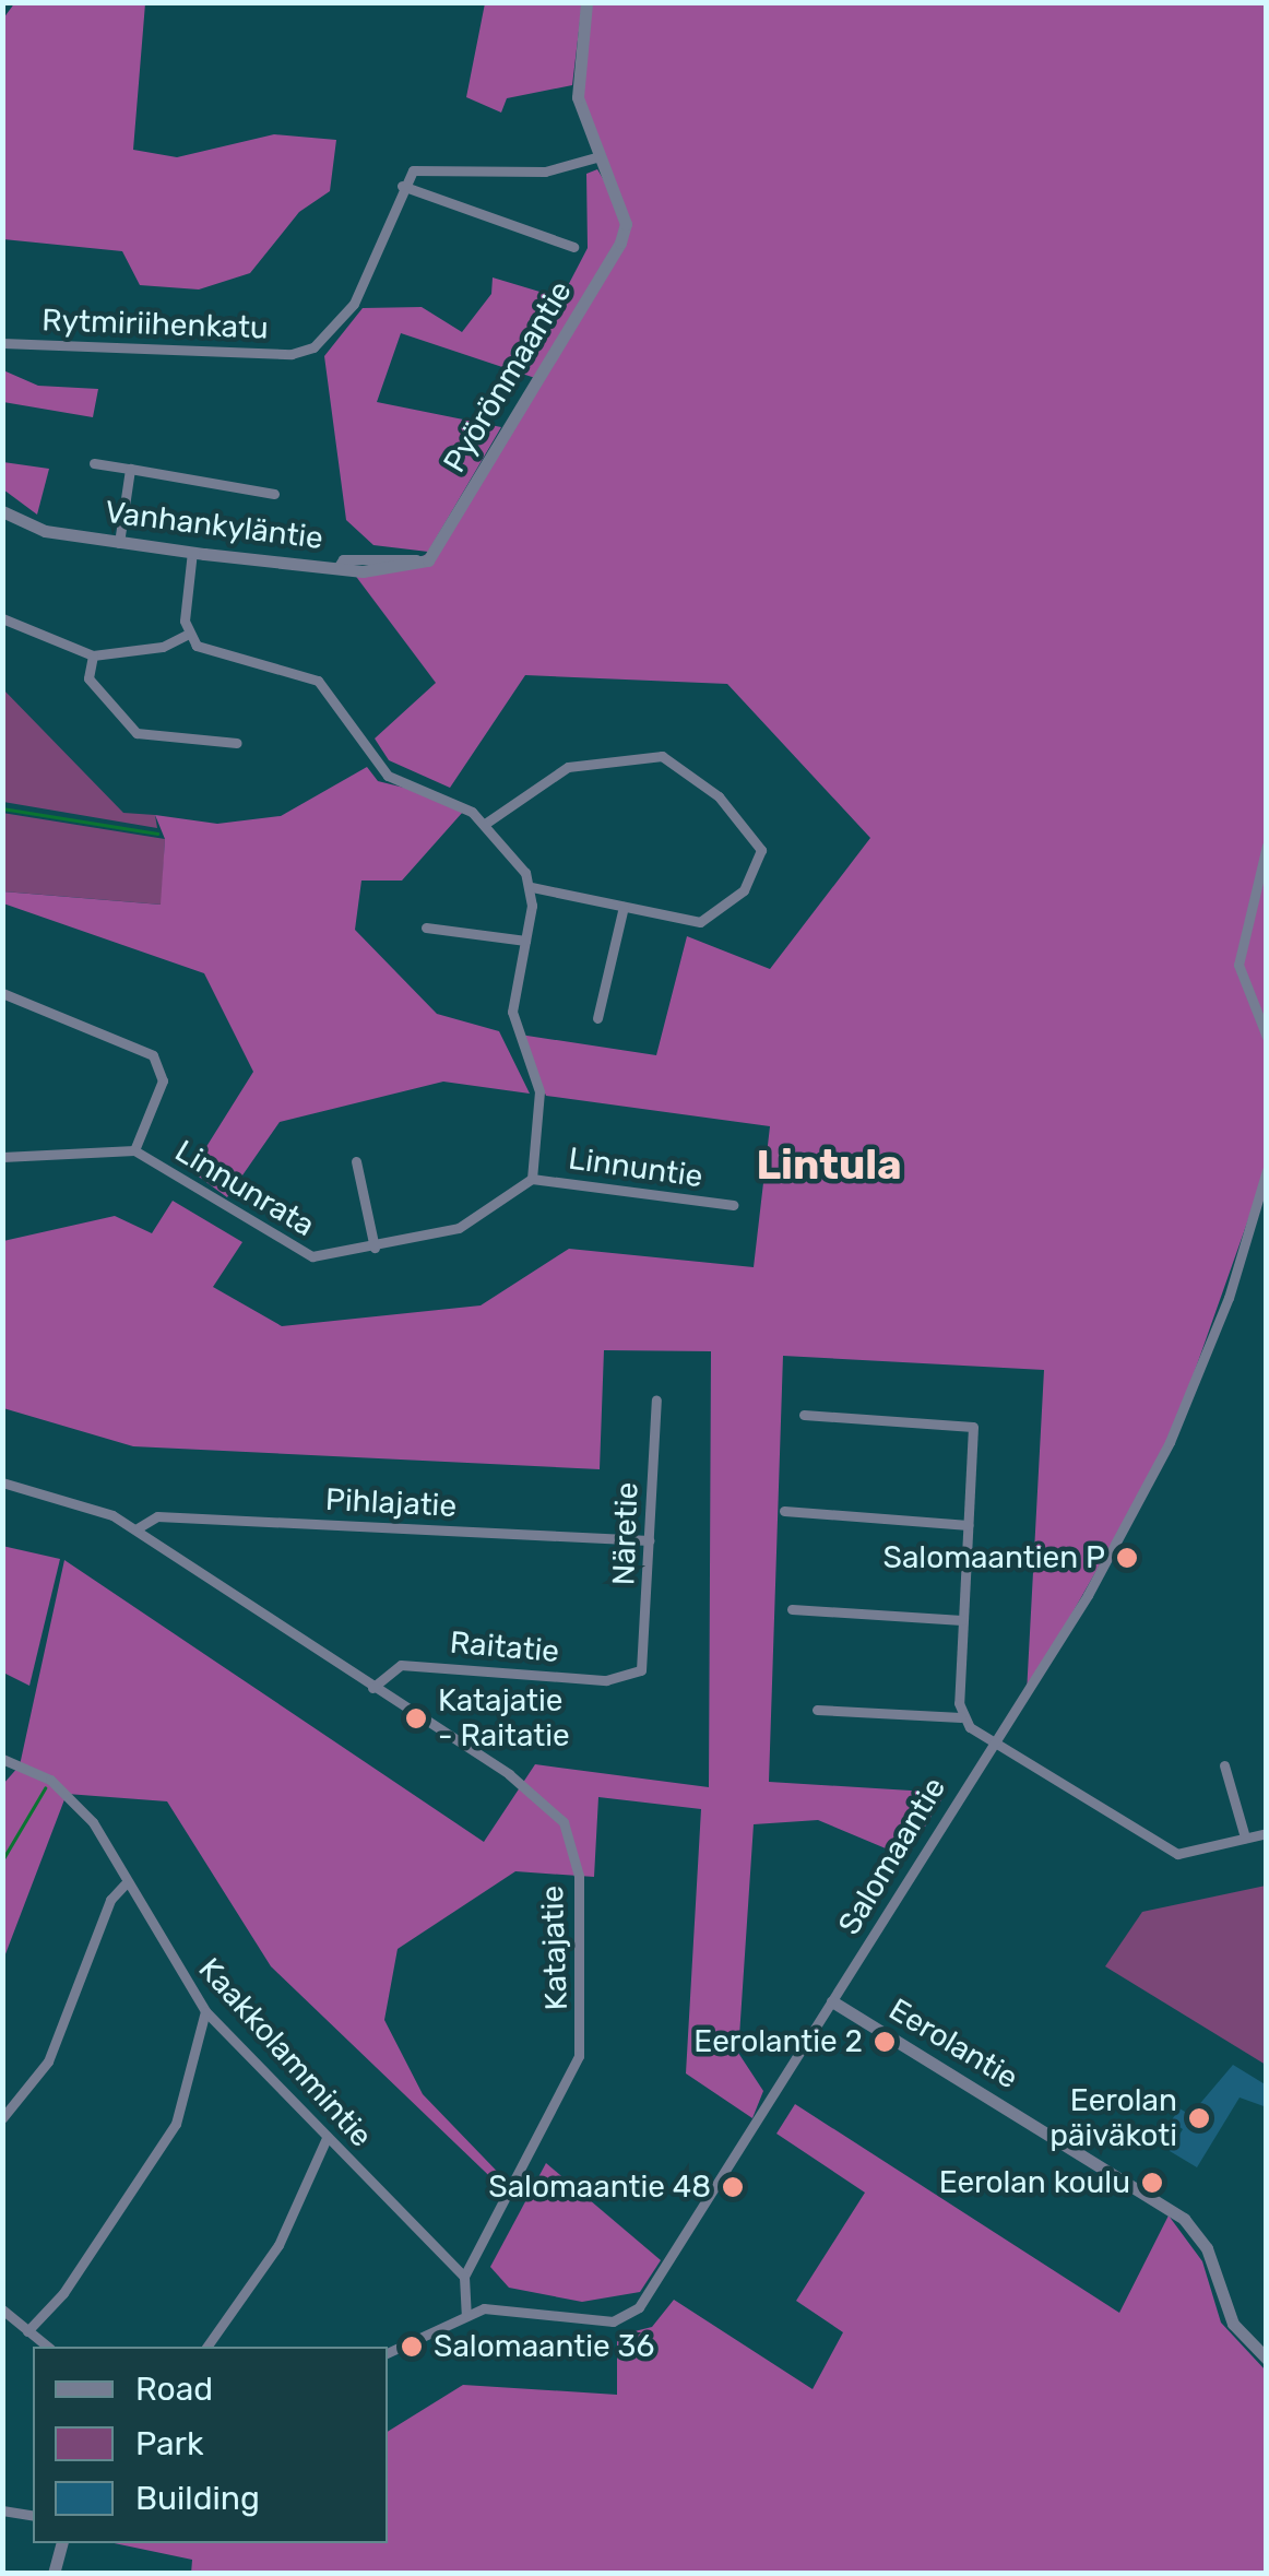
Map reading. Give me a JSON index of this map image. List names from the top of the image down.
{
  "streets": {
    "street": [
      "Rytmiriihenkatu",
      "Pyörönmaantie",
      "Vanhankyläntie",
      "Linnuntie",
      "Linnunrata",
      "Pihlajatie",
      "Näretie",
      "Raitatie",
      "Salomaantie",
      "Katajatie",
      "Eerolantie",
      "Kaakkolammintie"
    ]
  },
  "crossings": [
    ["Pyörönmaantie", "Vanhankyläntie"],
    ["Linnuntie", "Linnunrata"],
    ["Pihlajatie", "Näretie"],
    ["Pihlajatie", "Katajatie"],
    ["Näretie", "Raitatie"],
    ["Raitatie", "Katajatie"],
    ["Salomaantie", "Eerolantie"],
    ["Katajatie", "Kaakkolammintie"]
  ],
  "districts": ["Lintula"],
  "places": [
    "Salomaantien P",
    "Katajatie - Raitatie",
    "Eerolantie 2",
    "Eerolan päiväkoti",
    "Eerolan koulu",
    "Salomaantie 48",
    "Salomaantie 36"
  ],
  "legend": ["Road", "Park", "Building"]
}
